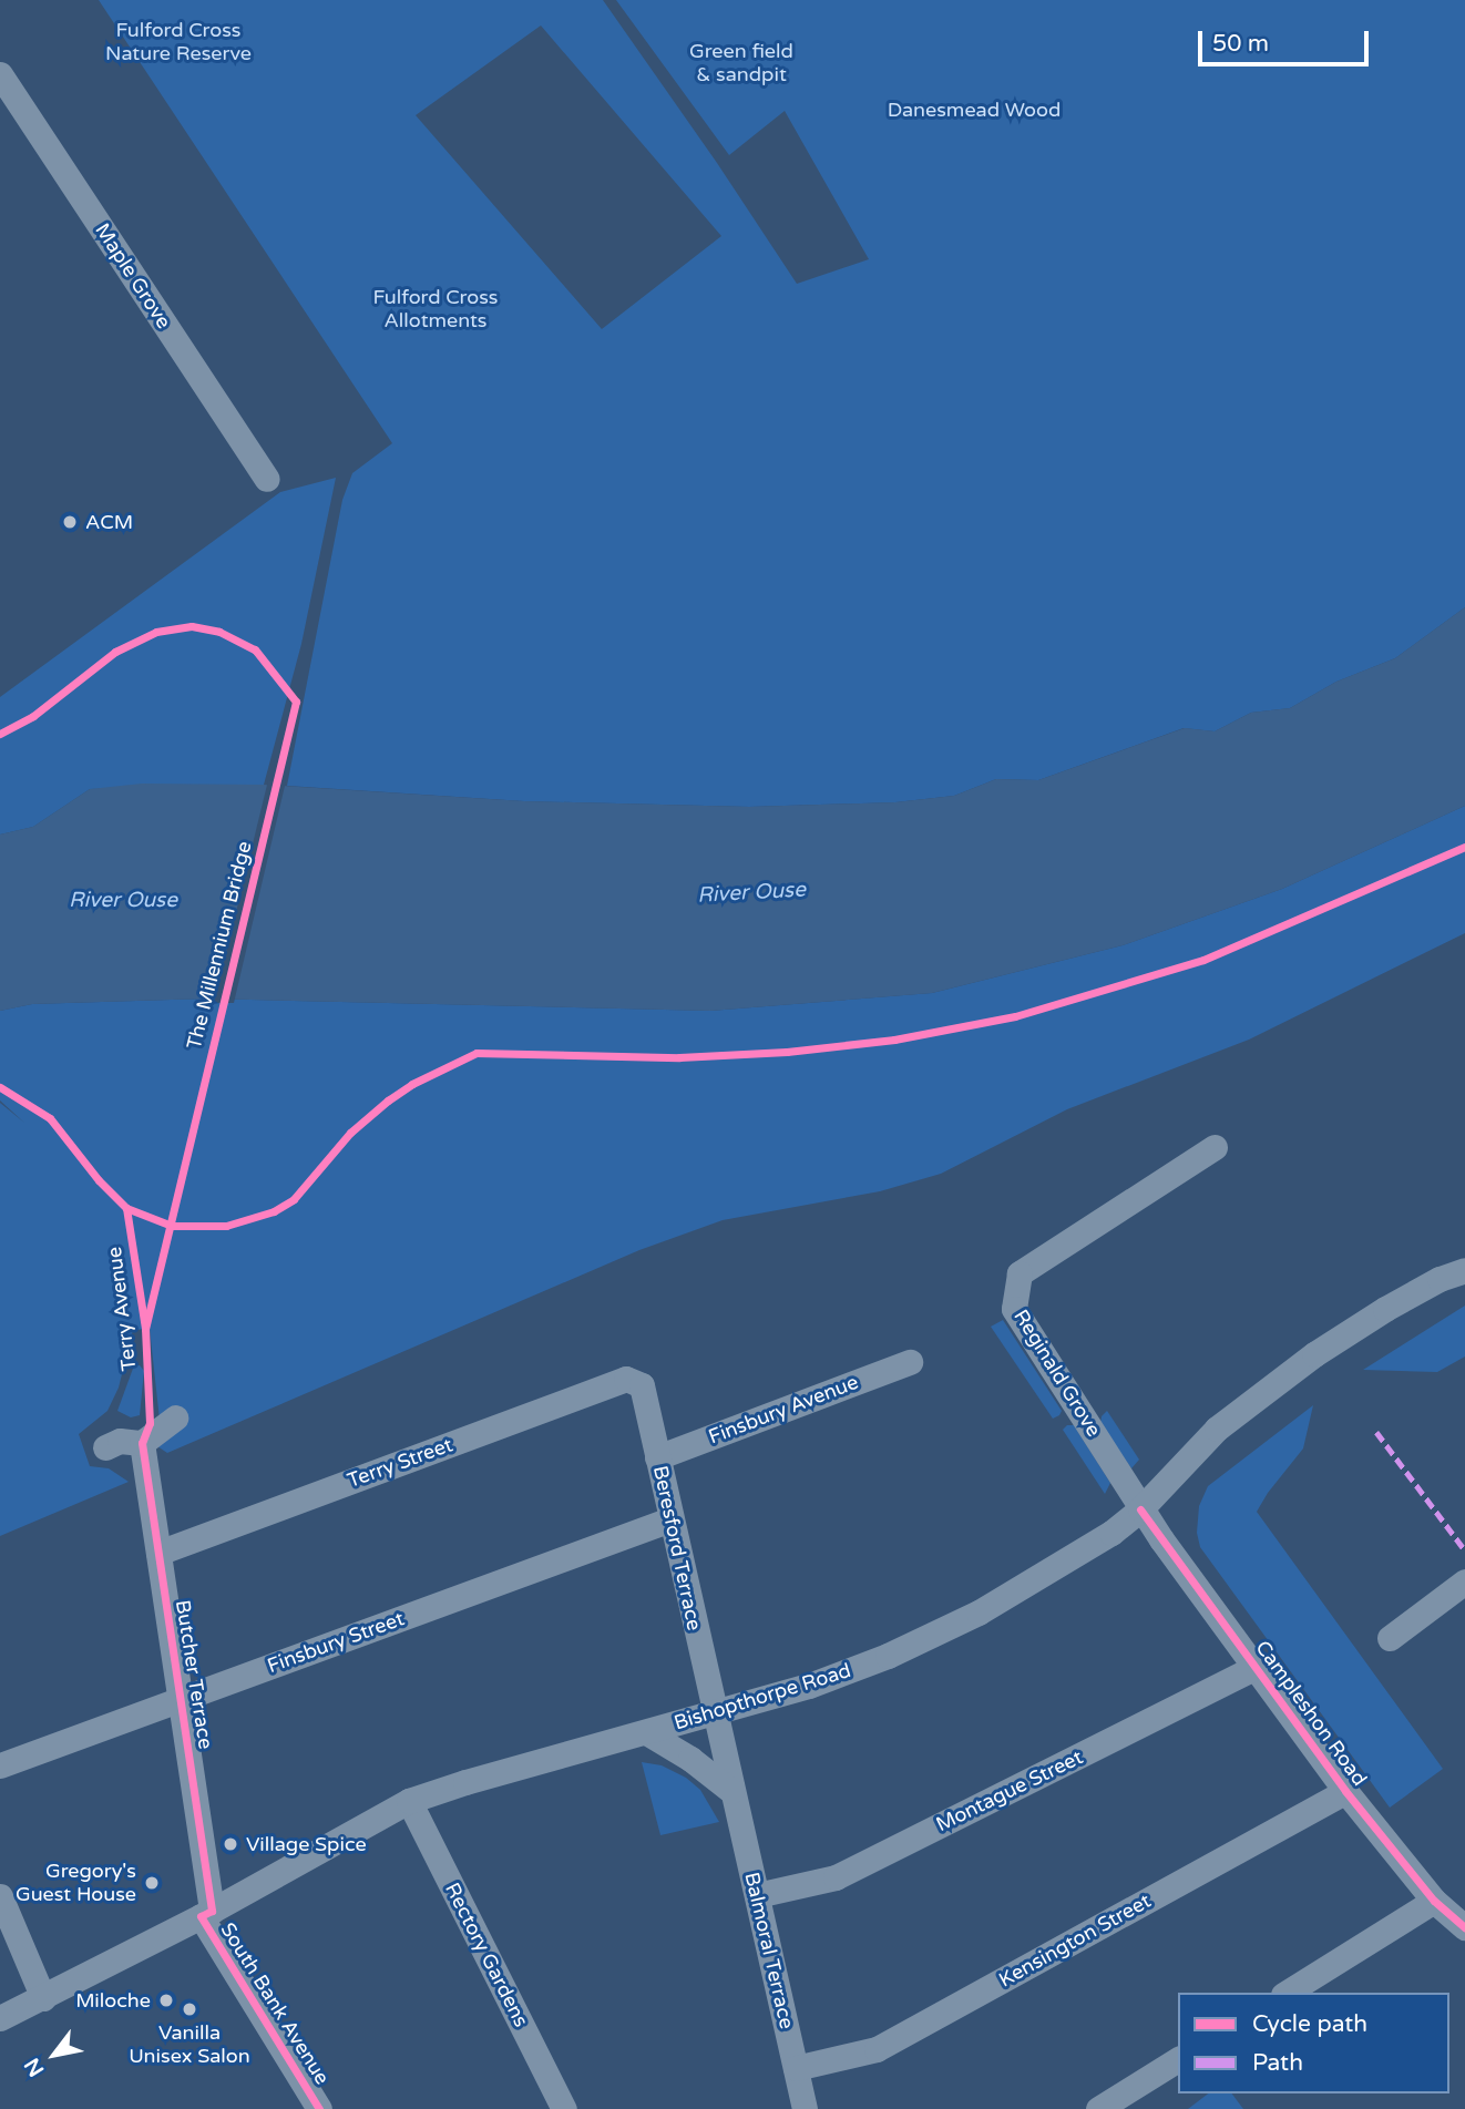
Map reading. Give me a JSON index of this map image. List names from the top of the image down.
{
  "streets": {
    "street": [
      "Maple Grove",
      "Reginald Grove",
      "Finsbury Avenue",
      "Terry Street",
      "Beresford Terrace",
      "Finsbury Street",
      "Butcher Terrace",
      "Bishopthorpe Road",
      "Campleshon Road",
      "Montague Street",
      "Kensington Street",
      "Balmoral Terrace",
      "Rectory Gardens",
      "South Bank Avenue"
    ],
    "cycle path": ["The Millennium Bridge", "Terry Avenue"]
  },
  "crossings": [
    ["Reginald Grove", "Bishopthorpe Road"],
    ["Reginald Grove", "Campleshon Road"],
    ["Finsbury Avenue", "Beresford Terrace"],
    ["Terry Street", "Beresford Terrace"],
    ["Terry Street", "Butcher Terrace"],
    ["Beresford Terrace", "Finsbury Street"],
    ["Beresford Terrace", "Bishopthorpe Road"],
    ["Beresford Terrace", "Balmoral Terrace"],
    ["Finsbury Street", "Butcher Terrace"],
    ["Butcher Terrace", "Bishopthorpe Road"],
    ["Butcher Terrace", "South Bank Avenue"],
    ["Bishopthorpe Road", "Campleshon Road"],
    ["Bishopthorpe Road", "Balmoral Terrace"],
    ["Bishopthorpe Road", "Rectory Gardens"],
    ["Bishopthorpe Road", "South Bank Avenue"],
    ["Campleshon Road", "Montague Street"],
    ["Campleshon Road", "Kensington Street"],
    ["Montague Street", "Balmoral Terrace"],
    ["Kensington Street", "Balmoral Terrace"]
  ],
  "water": ["River Ouse"],
  "parks": [
    "Fulford Cross Nature Reserve",
    "Green field & sandpit",
    "Danesmead Wood",
    "Fulford Cross Allotments"
  ],
  "places": [
    "ACM",
    "Village Spice",
    "Gregory's Guest House",
    "Miloche",
    "Vanilla Unisex Salon"
  ],
  "legend": ["Cycle path", "Path"],
  "scale_bar": "50 m",
  "north": "bottom left"
}
